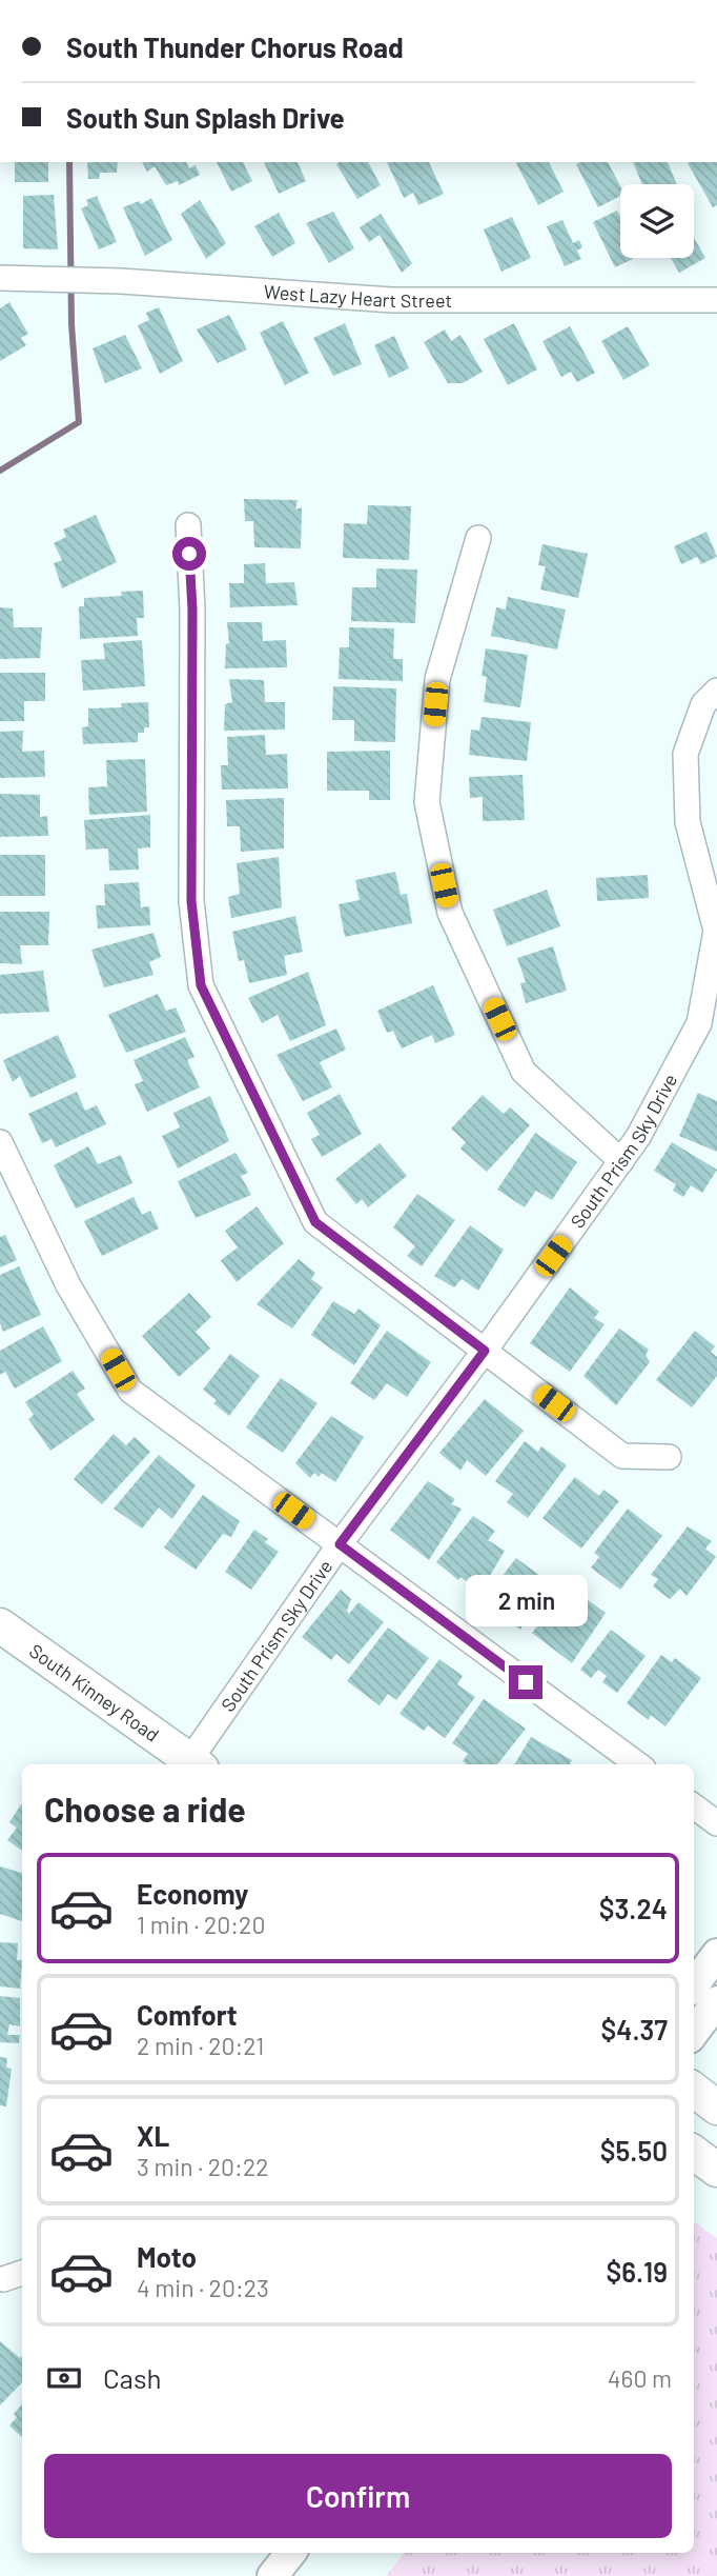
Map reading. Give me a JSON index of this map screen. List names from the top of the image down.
{
  "streets": {
    "main road": ["South Kinney Road"],
    "street": ["West Lazy Heart Street", "South Prism Sky Drive"]
  },
  "page": {
    "banner": ["South Thunder Chorus Road", "South Sun Splash Drive"],
    "bubble": "2 min",
    "heading": "Choose a ride",
    "list": [
      {
        "name": "Economy",
        "note": "1 min · 20:20",
        "value": "$3.24"
      },
      {
        "name": "Comfort",
        "note": "2 min · 20:21",
        "value": "$4.37"
      },
      {
        "name": "XL",
        "note": "3 min · 20:22",
        "value": "$5.50"
      },
      {
        "name": "Moto",
        "note": "4 min · 20:23",
        "value": "$6.19"
      }
    ],
    "pay": ["Cash", "460 m"],
    "buttons": "Confirm"
  }
}
